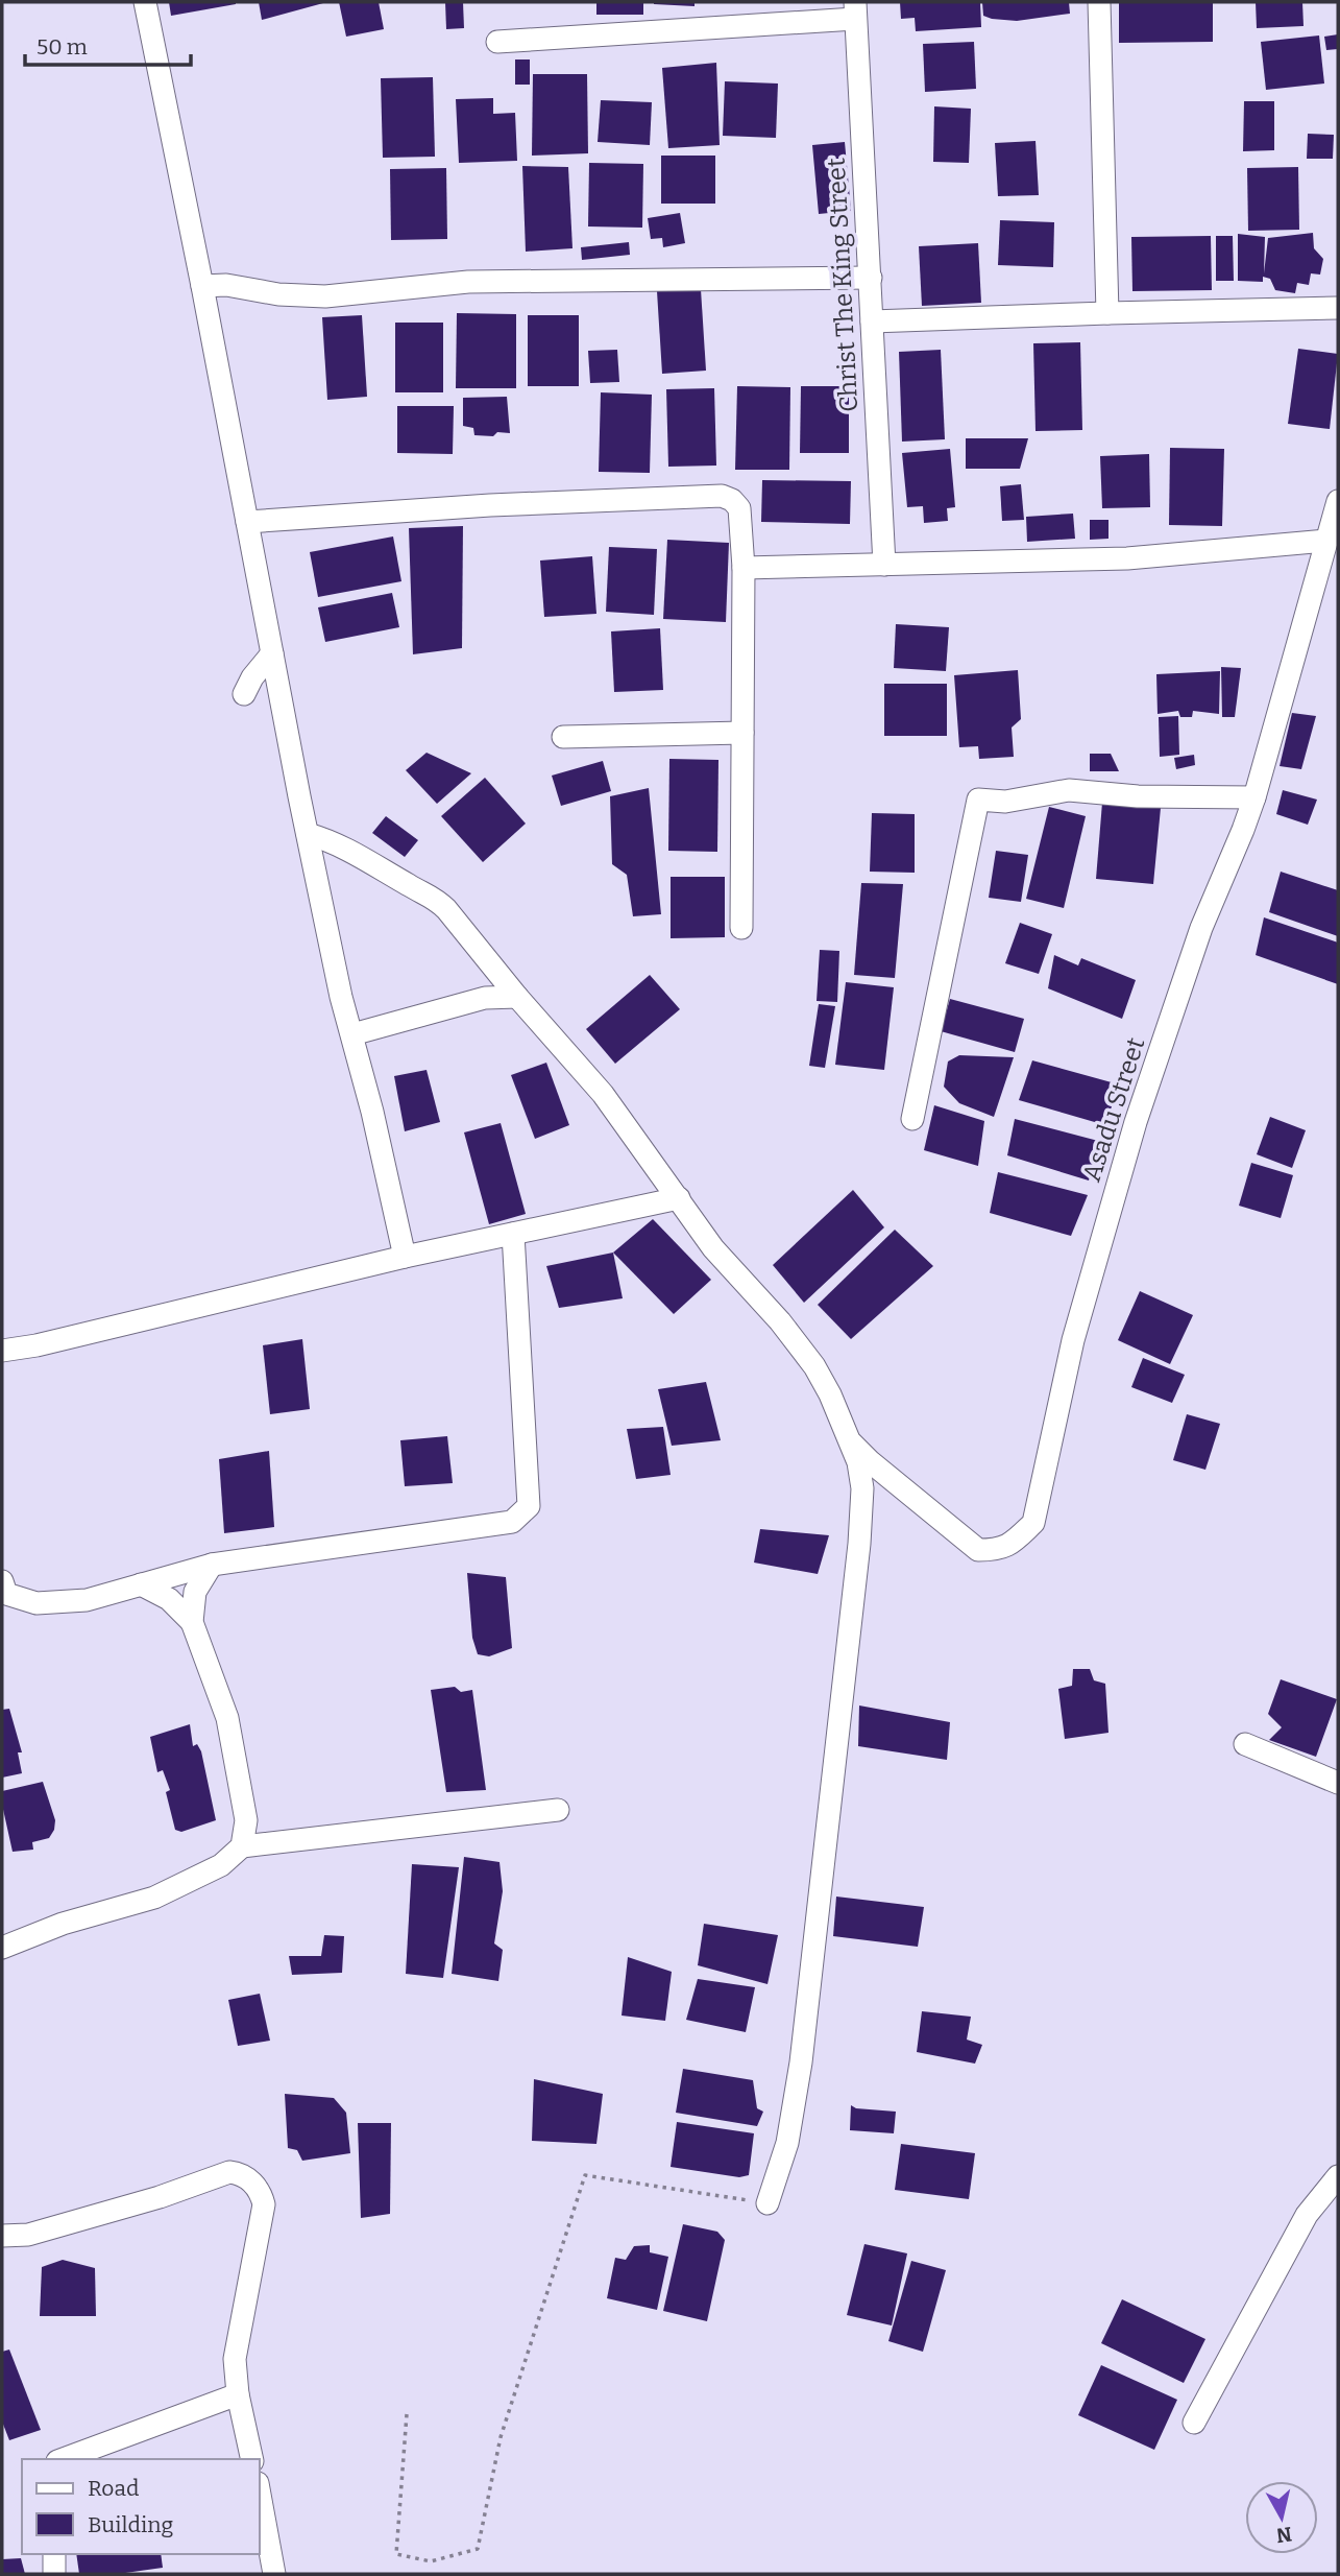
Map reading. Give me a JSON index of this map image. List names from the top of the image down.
{
  "streets": {
    "street": ["Christ The King Street", "Asadu Street"]
  },
  "legend": ["Road", "Building"],
  "scale_bar": "50 m",
  "north": "bottom"
}
